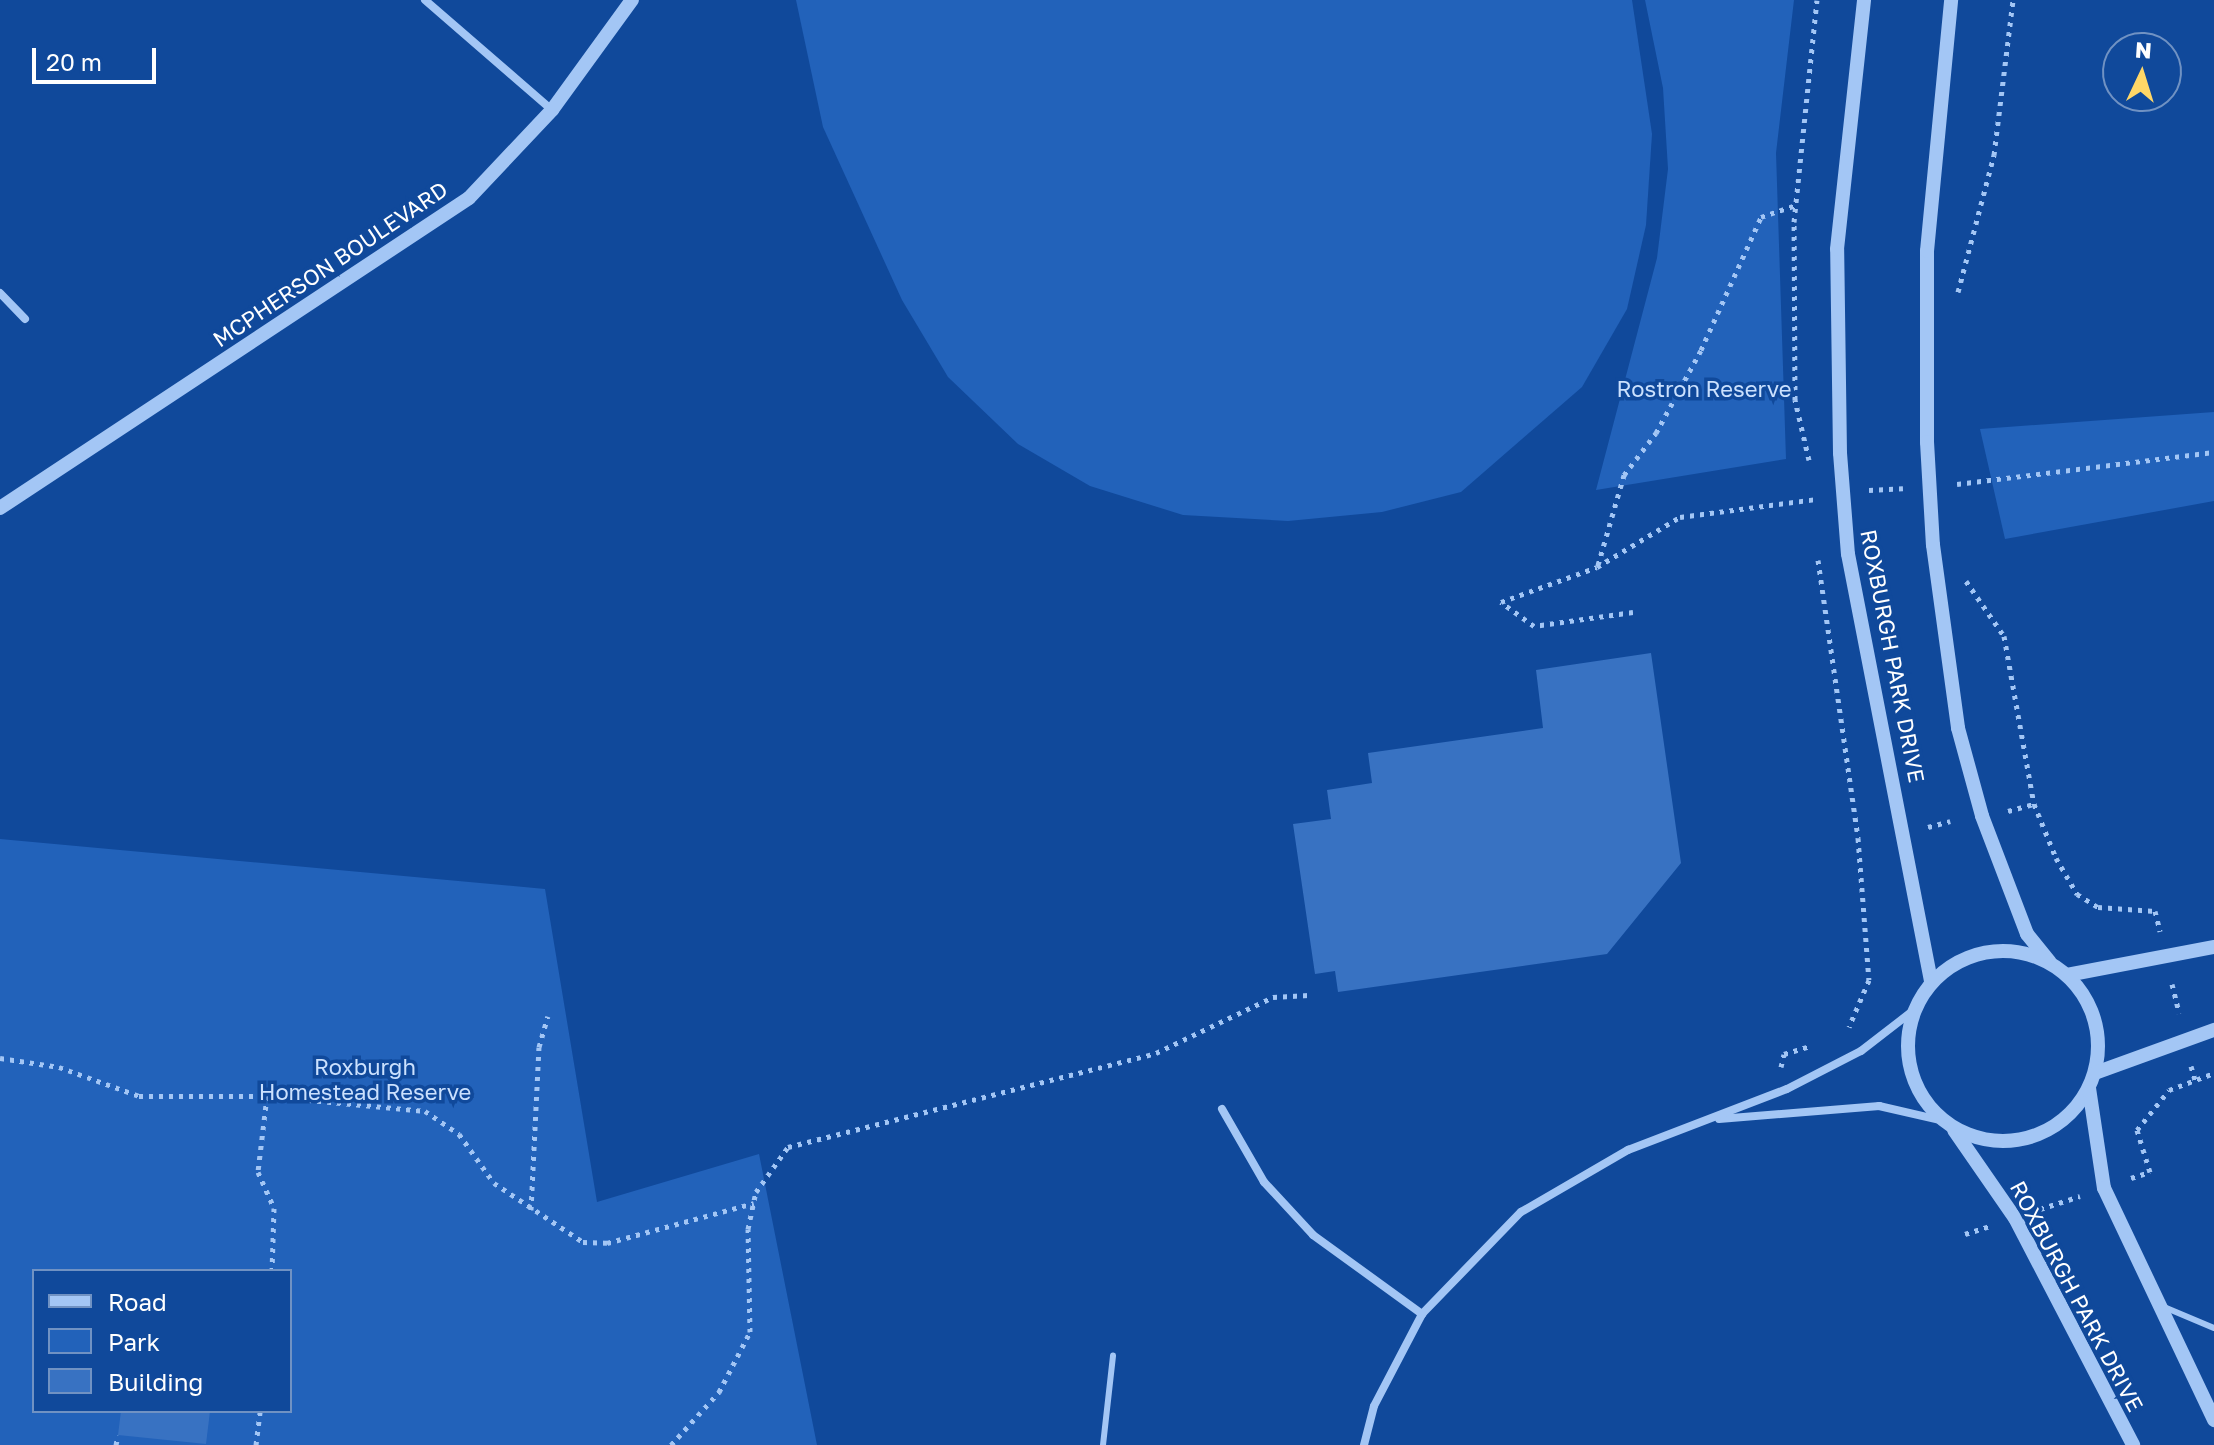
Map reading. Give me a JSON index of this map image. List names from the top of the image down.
{
  "streets": {
    "street": ["MCPHERSON BOULEVARD", "ROXBURGH PARK DRIVE"]
  },
  "parks": ["Rostron Reserve", "Roxburgh Homestead Reserve"],
  "legend": ["Road", "Park", "Building"],
  "scale_bar": "20 m",
  "north": "top"
}
